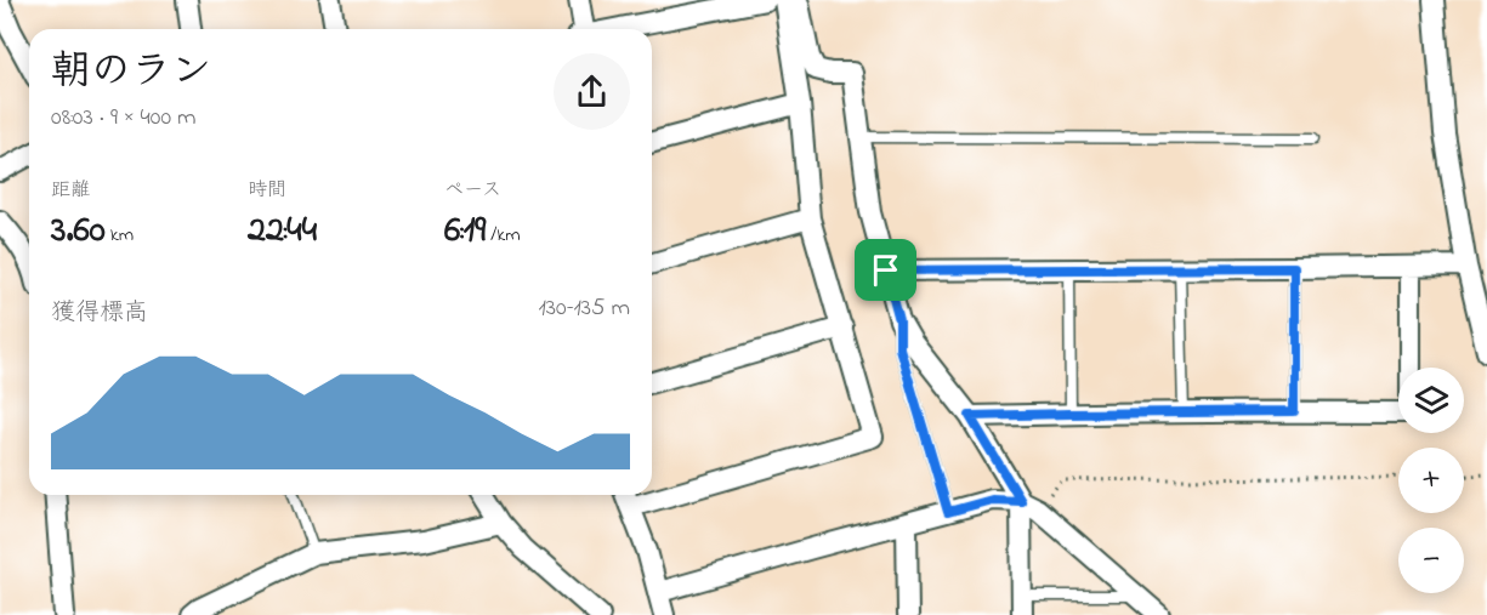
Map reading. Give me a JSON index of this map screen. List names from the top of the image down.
{
  "page": {
    "heading": ["朝のラン", "08:03 · 9 × 400 m"],
    "stats": [
      ["距離", "3.60 km"],
      ["時間", "22:44"],
      ["ペース", "6:19 /km"]
    ],
    "chart": ["獲得標高", "130–135 m"],
    "map_buttons": ["+", "−"]
  }
}
